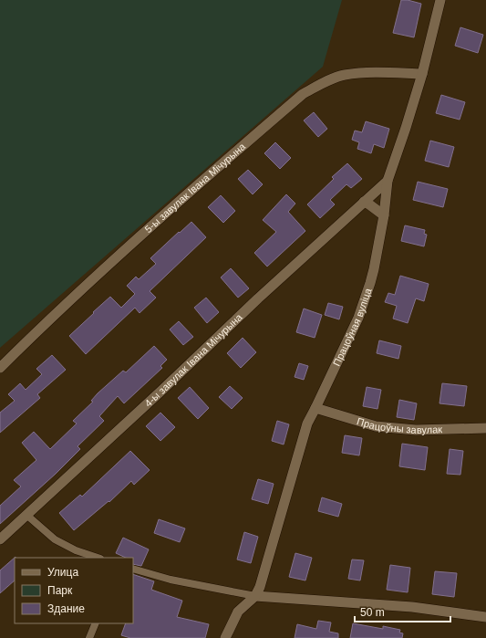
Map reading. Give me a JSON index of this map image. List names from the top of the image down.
{
  "streets": {
    "street": [
      "5-ы завулак Івана Мічурына",
      "Працоўная вуліца",
      "4-ы завулак Івана Мічурына",
      "Працоўны завулак"
    ]
  },
  "crossings": [
    ["5-ы завулак Івана Мічурына", "Працоўная вуліца"],
    ["Працоўная вуліца", "4-ы завулак Івана Мічурына"],
    ["Працоўная вуліца", "Працоўны завулак"]
  ],
  "legend": ["Улица", "Парк", "Здание"],
  "scale_bar": "50 m"
}
